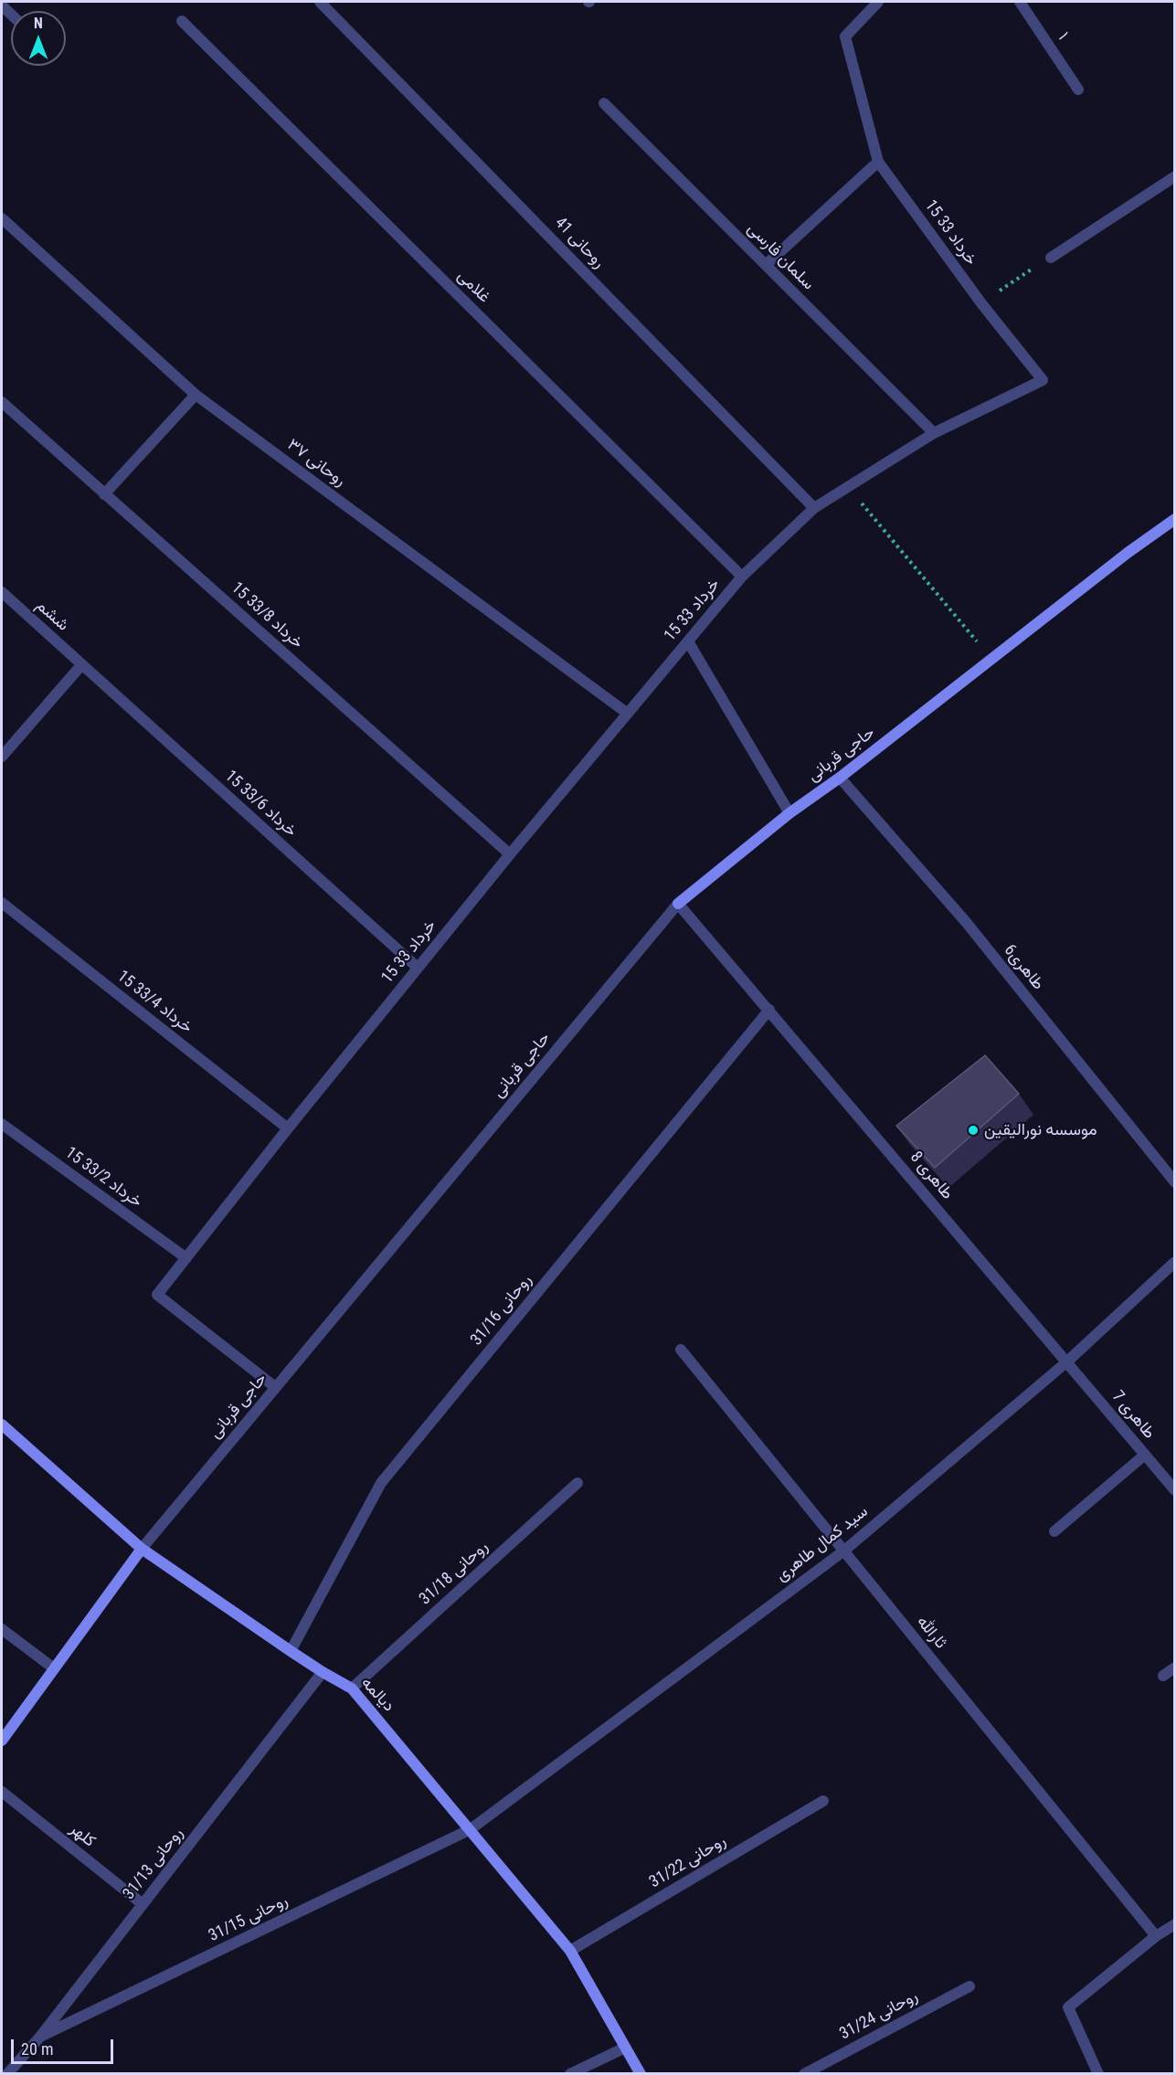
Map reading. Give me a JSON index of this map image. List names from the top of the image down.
{
  "streets": {
    "main road": ["حاجی قربانی", "دیالمه"],
    "street": [
      "۱",
      "15 خرداد 33",
      "روحانی 41",
      "سلمان فارسی",
      "غلامی",
      "روحانی ۳۷",
      "ششم",
      "15 خرداد 33/8",
      "15 خرداد 33/6",
      "طاهری6",
      "15 خرداد 33/4",
      "طاهری 8",
      "15 خرداد 33/2",
      "روحانی 31/16",
      "طاهری 7",
      "سید کمال طاهری",
      "روحانی 31/18",
      "ثارالله",
      "کلهر",
      "روحانی 31/22",
      "روحانی 31/13",
      "روحانی 31/15",
      "روحانی 31/24"
    ]
  },
  "crossings": [
    ["15 خرداد 33", "روحانی 41"],
    ["15 خرداد 33", "سلمان فارسی"],
    ["15 خرداد 33", "غلامی"],
    ["15 خرداد 33", "روحانی ۳۷"],
    ["15 خرداد 33", "15 خرداد 33/8"],
    ["15 خرداد 33", "حاجی قربانی"],
    ["15 خرداد 33", "15 خرداد 33/6"],
    ["15 خرداد 33", "15 خرداد 33/4"],
    ["15 خرداد 33", "15 خرداد 33/2"],
    ["ششم", "15 خرداد 33/6"],
    ["حاجی قربانی", "طاهری6"],
    ["حاجی قربانی", "طاهری 8"],
    ["حاجی قربانی", "دیالمه"],
    ["طاهری 8", "روحانی 31/16"],
    ["طاهری 8", "طاهری 7"],
    ["طاهری 8", "سید کمال طاهری"],
    ["روحانی 31/16", "دیالمه"],
    ["طاهری 7", "سید کمال طاهری"],
    ["سید کمال طاهری", "ثارالله"],
    ["سید کمال طاهری", "دیالمه"],
    ["سید کمال طاهری", "روحانی 31/15"],
    ["روحانی 31/18", "دیالمه"],
    ["دیالمه", "روحانی 31/22"],
    ["دیالمه", "روحانی 31/13"],
    ["دیالمه", "روحانی 31/15"],
    ["کلهر", "روحانی 31/13"],
    ["روحانی 31/13", "روحانی 31/15"]
  ],
  "places": ["موسسه نورالیقین"],
  "scale_bar": "20 m",
  "north": "top"
}
